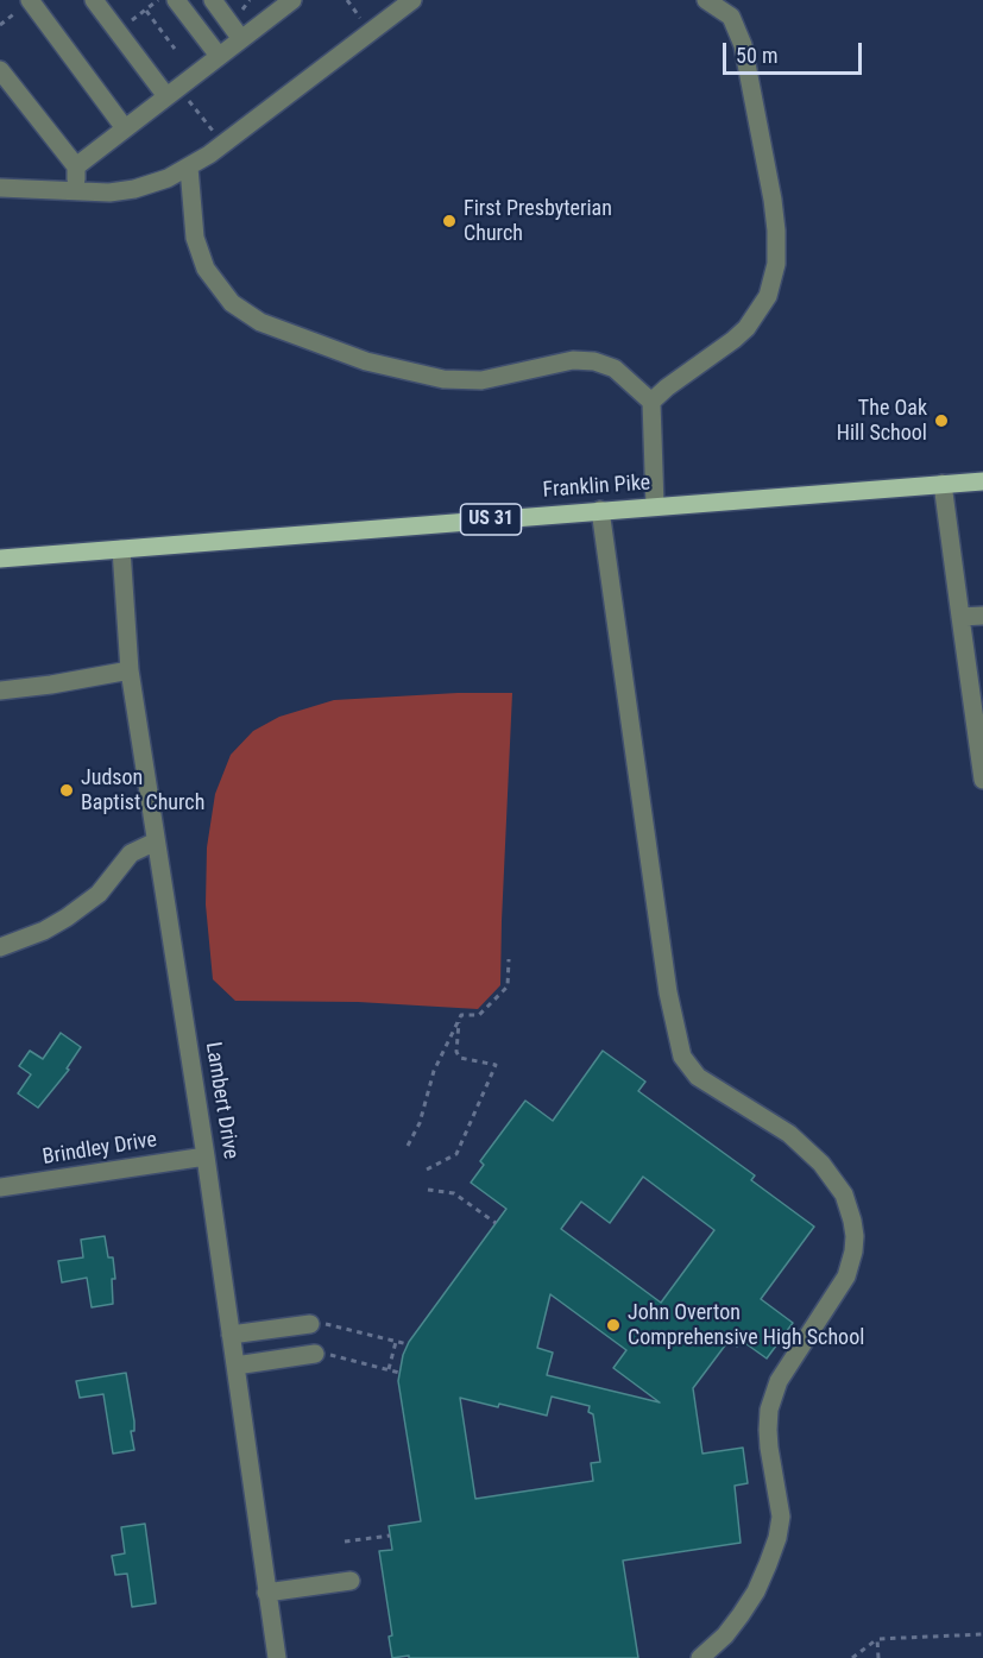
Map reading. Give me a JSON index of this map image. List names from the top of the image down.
{
  "streets": {
    "main road": ["Franklin Pike", "US 31"],
    "street": ["Lambert Drive", "Brindley Drive"]
  },
  "crossings": [
    ["Franklin Pike", "Lambert Drive"],
    ["Lambert Drive", "Brindley Drive"]
  ],
  "places": [
    "First Presbyterian Church",
    "The Oak Hill School",
    "Judson Baptist Church",
    "John Overton Comprehensive High School"
  ],
  "scale_bar": "50 m"
}
